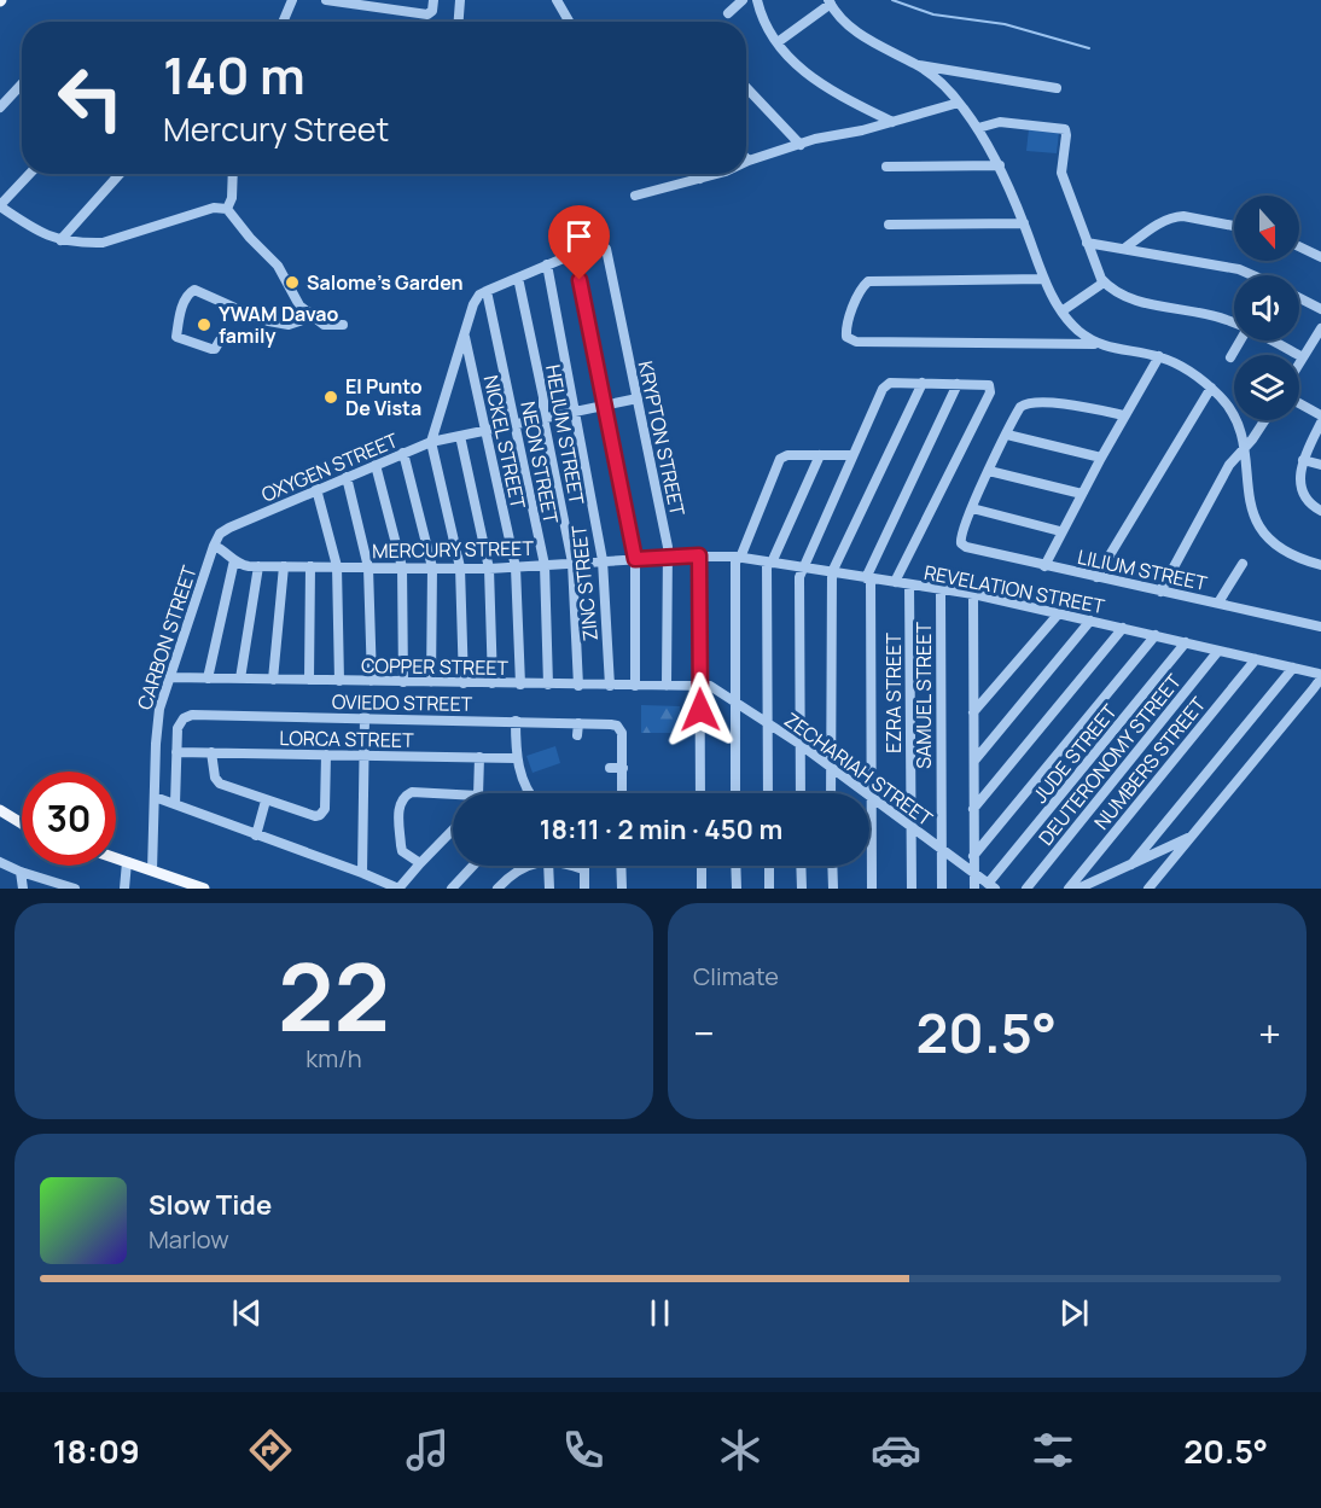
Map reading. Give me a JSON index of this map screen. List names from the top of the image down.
{
  "streets": {
    "street": [
      "HELIUM STREET",
      "KRYPTON STREET",
      "NICKEL STREET",
      "NEON STREET",
      "OXYGEN STREET",
      "MERCURY STREET",
      "LILIUM STREET",
      "ZINC STREET",
      "REVELATION STREET",
      "CARBON STREET",
      "COPPER STREET",
      "EZRA STREET",
      "SAMUEL STREET",
      "OVIEDO STREET",
      "LORCA STREET",
      "JUDE STREET",
      "DEUTERONOMY STREET",
      "NUMBERS STREET",
      "ZECHARIAH STREET"
    ]
  },
  "crossings": [
    ["HELIUM STREET", "OXYGEN STREET"],
    ["HELIUM STREET", "MERCURY STREET"],
    ["HELIUM STREET", "COPPER STREET"],
    ["KRYPTON STREET", "OXYGEN STREET"],
    ["KRYPTON STREET", "MERCURY STREET"],
    ["KRYPTON STREET", "COPPER STREET"],
    ["NICKEL STREET", "OXYGEN STREET"],
    ["NICKEL STREET", "MERCURY STREET"],
    ["NICKEL STREET", "COPPER STREET"],
    ["NEON STREET", "OXYGEN STREET"],
    ["NEON STREET", "MERCURY STREET"],
    ["NEON STREET", "COPPER STREET"],
    ["OXYGEN STREET", "MERCURY STREET"],
    ["OXYGEN STREET", "ZINC STREET"],
    ["OXYGEN STREET", "CARBON STREET"],
    ["MERCURY STREET", "ZINC STREET"],
    ["MERCURY STREET", "REVELATION STREET"],
    ["MERCURY STREET", "CARBON STREET"],
    ["ZINC STREET", "COPPER STREET"],
    ["REVELATION STREET", "EZRA STREET"],
    ["REVELATION STREET", "SAMUEL STREET"],
    ["REVELATION STREET", "JUDE STREET"],
    ["REVELATION STREET", "DEUTERONOMY STREET"],
    ["REVELATION STREET", "NUMBERS STREET"],
    ["CARBON STREET", "COPPER STREET"],
    ["COPPER STREET", "ZECHARIAH STREET"],
    ["EZRA STREET", "ZECHARIAH STREET"],
    ["SAMUEL STREET", "ZECHARIAH STREET"],
    ["OVIEDO STREET", "LORCA STREET"],
    ["JUDE STREET", "ZECHARIAH STREET"]
  ],
  "places": ["Salome’s Garden", "YWAM Davao family", "El Punto De Vista"],
  "north": "bottom",
  "page": {
    "turn": ["140 m", "Mercury Street"],
    "limit": "30",
    "trip": "18:11 · 2 min · 450 m",
    "tile": [
      ["22", "km/h"],
      "Climate"
    ],
    "heat": ["−", "20.5°", "+"],
    "song": ["Slow Tide", "Marlow"],
    "tabs": ["18:09", "20.5°"]
  }
}
